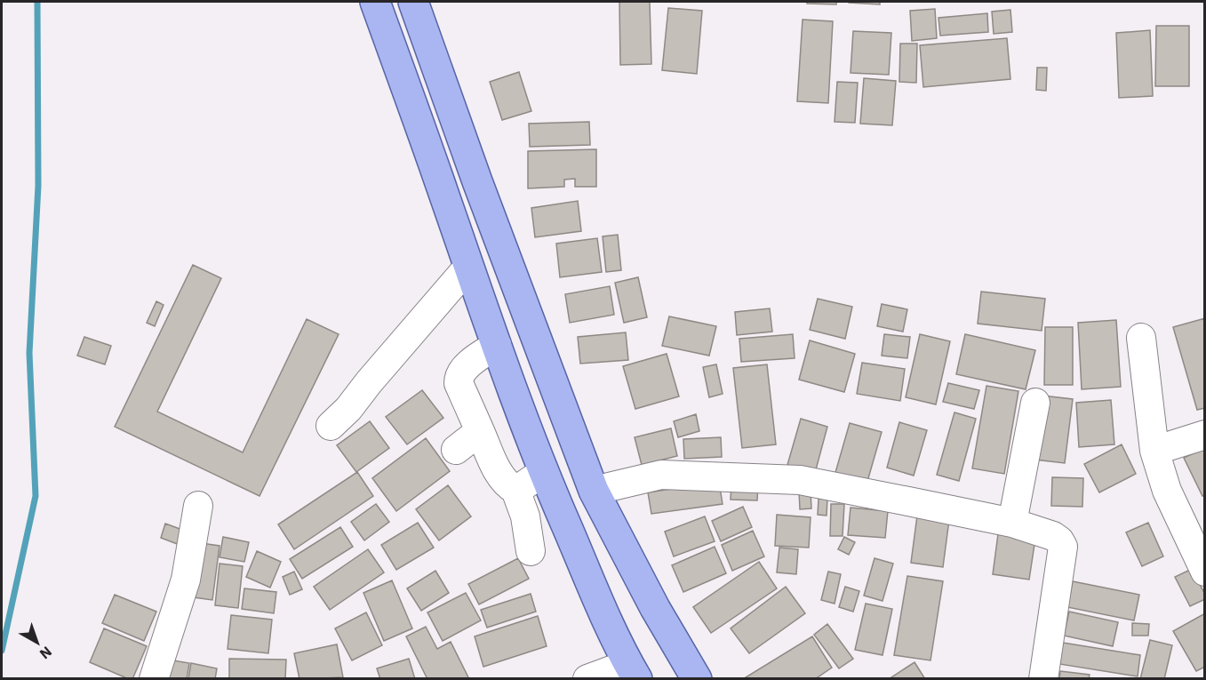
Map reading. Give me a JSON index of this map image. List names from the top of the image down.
{
  "north": "bottom right"
}
